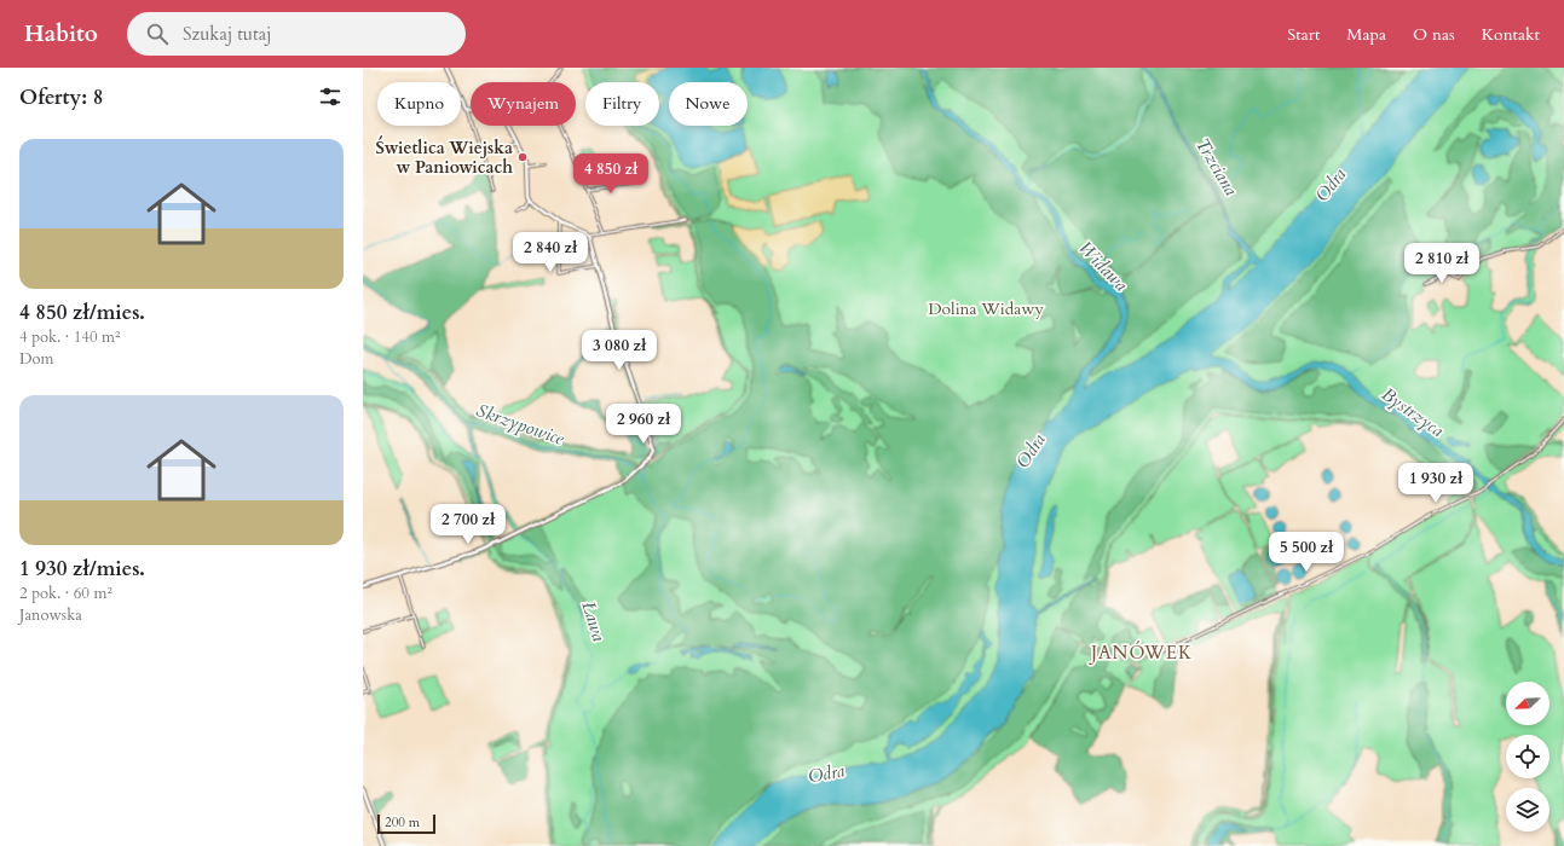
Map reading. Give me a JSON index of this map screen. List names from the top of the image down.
{
  "districts": ["JANÓWEK"],
  "water": [
    "Trzciana",
    "Odra",
    "Widawa",
    "Bystrzyca",
    "Skrzypowice",
    "Ława"
  ],
  "parks": ["Dolina Widawy"],
  "places": ["Świetlica Wiejska w Paniowicach"],
  "scale_bar": "200 m",
  "north": "bottom left",
  "page": {
    "header": "Habito",
    "search": "Szukaj tutaj",
    "nav": [
      "Start",
      "Mapa",
      "O nas",
      "Kontakt"
    ],
    "heading": "Oferty: 8",
    "chip": [
      "Kupno",
      "Wynajem",
      "Filtry",
      "Nowe"
    ],
    "list": [
      {
        "name": "4 850 zł/mies.",
        "note": "4 pok. · 140 m² · Dom"
      },
      {
        "name": "1 930 zł/mies.",
        "note": "2 pok. · 60 m² · Janowska"
      }
    ],
    "price": [
      "4 850 zł",
      "2 840 zł",
      "2 810 zł",
      "3 080 zł",
      "2 960 zł",
      "1 930 zł",
      "2 700 zł",
      "5 500 zł"
    ],
    "scale": "200 m"
  }
}
